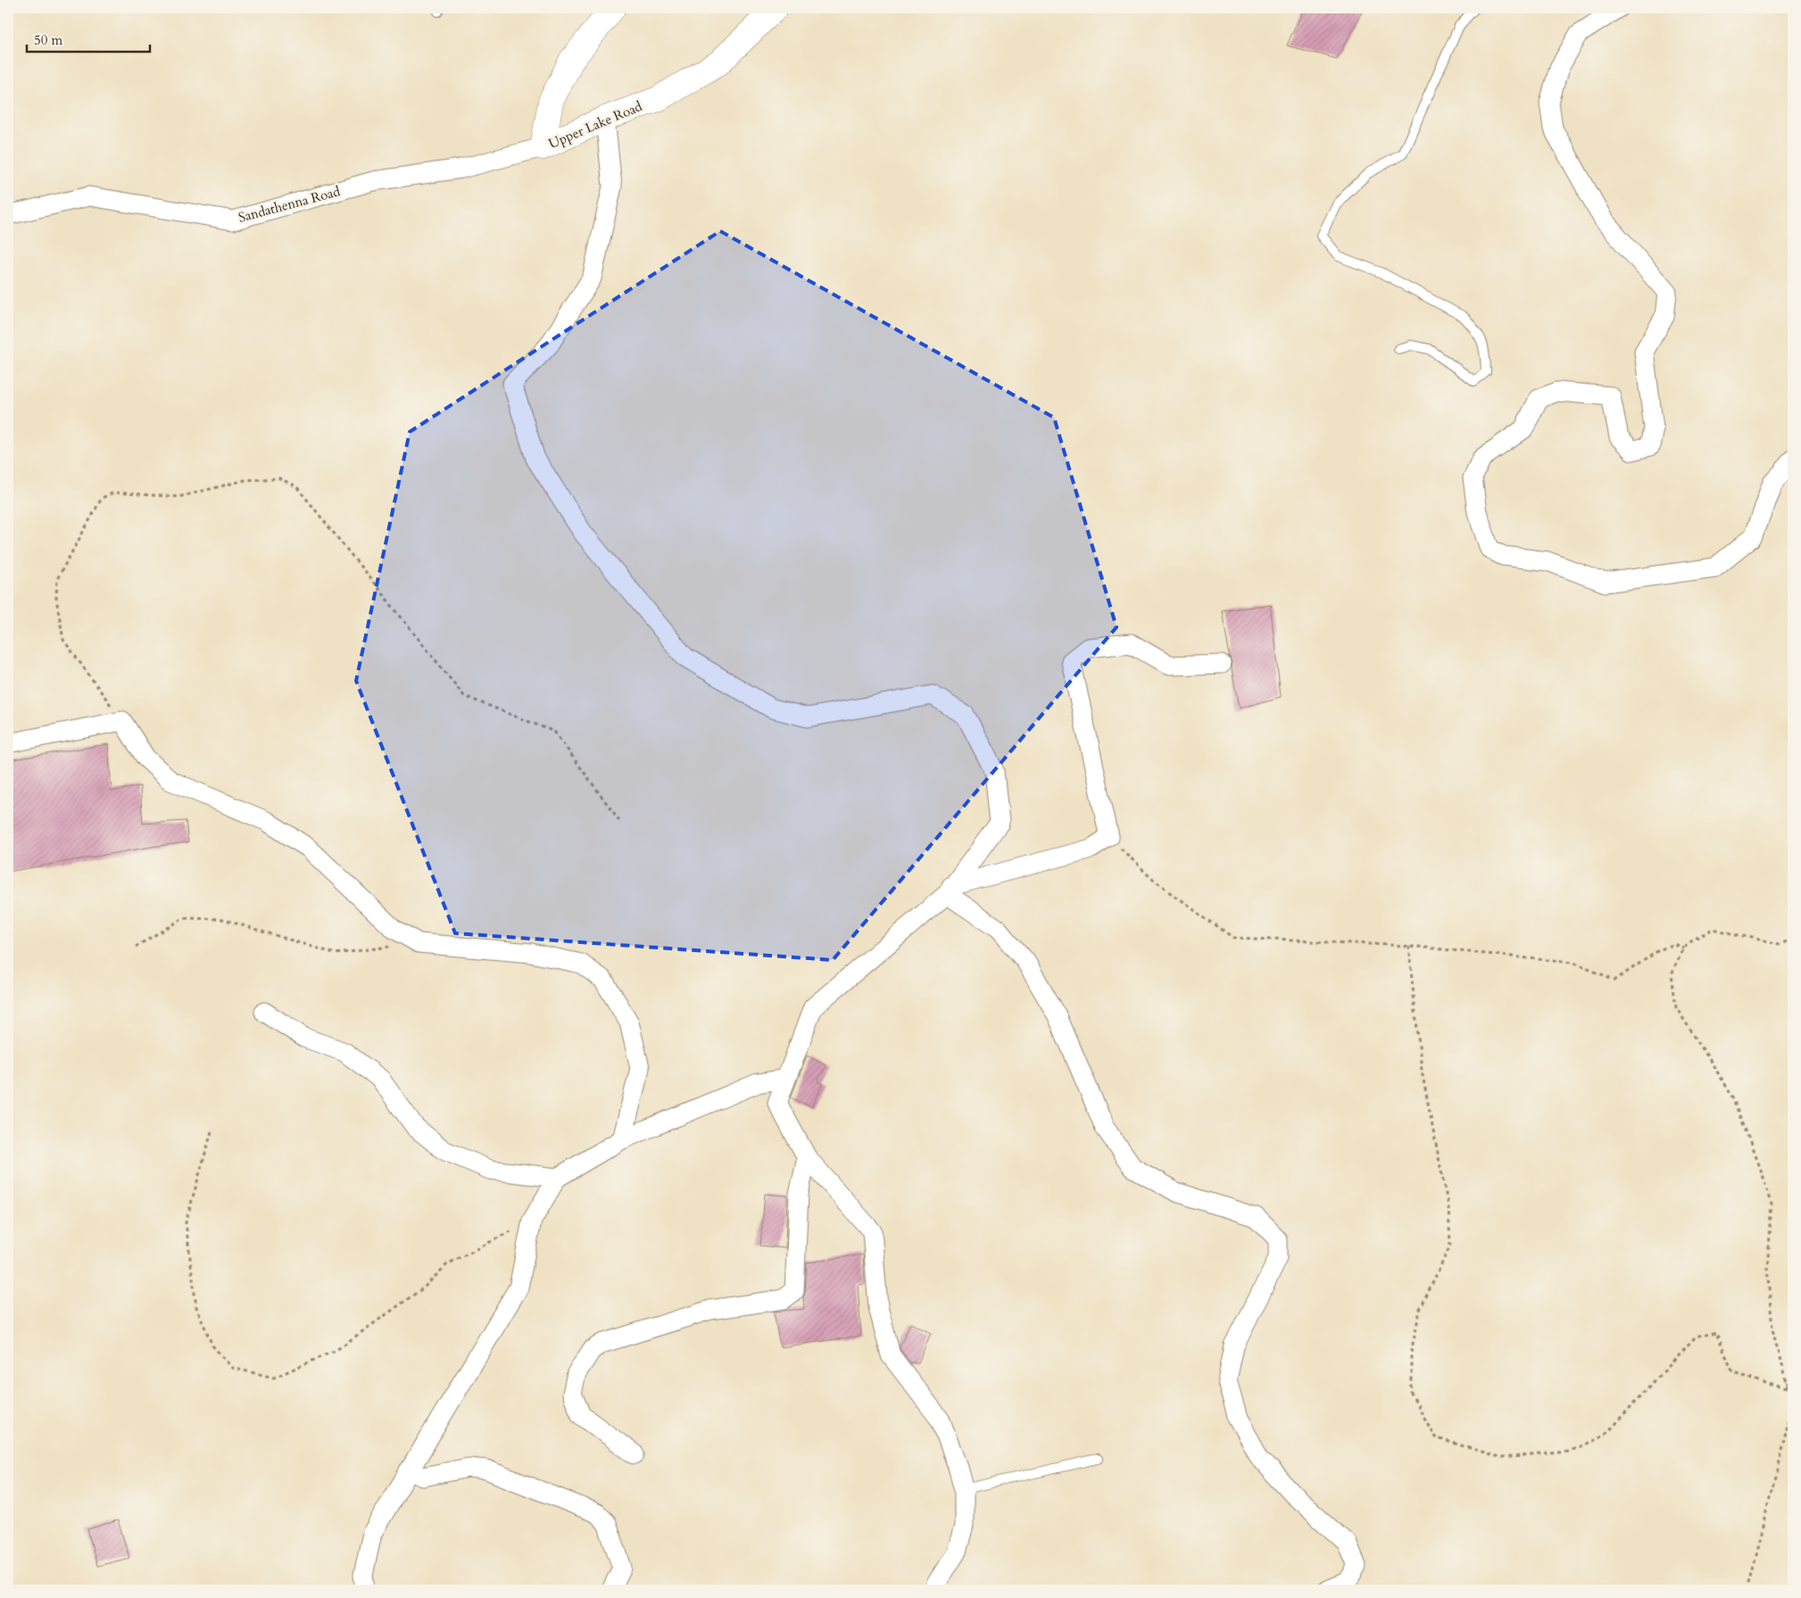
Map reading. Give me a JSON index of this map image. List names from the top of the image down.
{
  "streets": {
    "street": ["Upper Lake Road", "Sandathenna Road"]
  },
  "crossings": [
    ["Upper Lake Road", "Sandathenna Road"]
  ],
  "scale_bar": "50 m"
}
